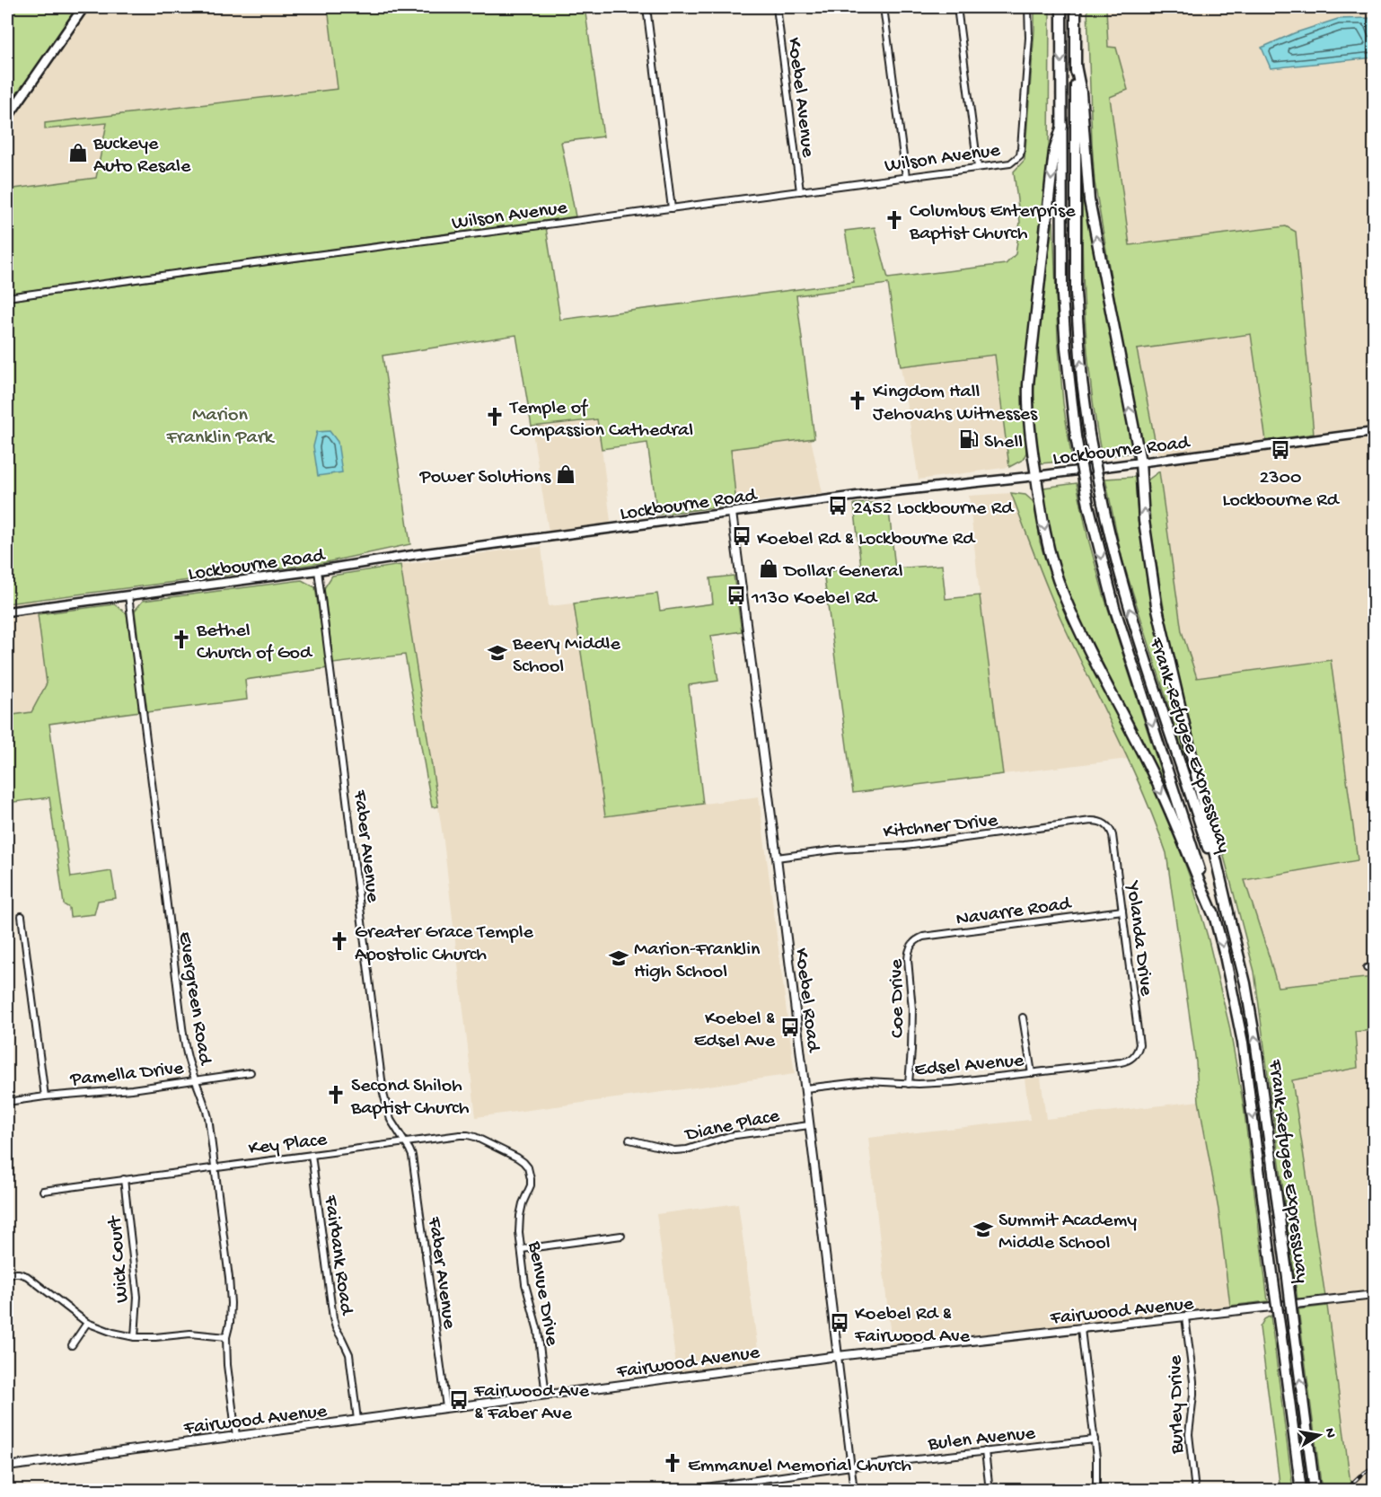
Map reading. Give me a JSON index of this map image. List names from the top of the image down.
{
  "streets": {
    "highway": ["Frank-Refugee Expressway"],
    "main road": ["Lockbourne Road"],
    "street": [
      "Koebel Avenue",
      "Wilson Avenue",
      "Kitchner Drive",
      "Faber Avenue",
      "Navarre Road",
      "Yolanda Drive",
      "Evergreen Road",
      "Coe Drive",
      "Koebel Road",
      "Edsel Avenue",
      "Pamella Drive",
      "Diane Place",
      "Key Place",
      "Fairbank Road",
      "Wick Court",
      "Benvue Drive",
      "Fairwood Avenue",
      "Burley Drive",
      "Bulen Avenue"
    ]
  },
  "crossings": [
    ["Koebel Avenue", "Wilson Avenue"],
    ["Lockbourne Road", "Faber Avenue"],
    ["Lockbourne Road", "Evergreen Road"],
    ["Lockbourne Road", "Koebel Road"],
    ["Kitchner Drive", "Yolanda Drive"],
    ["Kitchner Drive", "Koebel Road"],
    ["Faber Avenue", "Key Place"],
    ["Faber Avenue", "Fairwood Avenue"],
    ["Navarre Road", "Yolanda Drive"],
    ["Navarre Road", "Coe Drive"],
    ["Yolanda Drive", "Edsel Avenue"],
    ["Evergreen Road", "Pamella Drive"],
    ["Evergreen Road", "Key Place"],
    ["Evergreen Road", "Fairwood Avenue"],
    ["Coe Drive", "Edsel Avenue"],
    ["Koebel Road", "Edsel Avenue"],
    ["Koebel Road", "Diane Place"],
    ["Koebel Road", "Fairwood Avenue"],
    ["Koebel Road", "Bulen Avenue"],
    ["Key Place", "Fairbank Road"],
    ["Key Place", "Wick Court"],
    ["Key Place", "Benvue Drive"],
    ["Fairbank Road", "Fairwood Avenue"],
    ["Benvue Drive", "Fairwood Avenue"],
    ["Fairwood Avenue", "Burley Drive"]
  ],
  "parks": ["Marion Franklin Park"],
  "places": {
    "shop": ["Buckeye Auto Resale", "Power Solutions", "Dollar General"],
    "church": [
      "Columbus Enterprise Baptist Church",
      "Kingdom Hall Jehovahs Witnesses",
      "Temple of Compassion Cathedral",
      "Bethel Church of God",
      "Greater Grace Temple Apostolic Church",
      "Second Shiloh Baptist Church",
      "Emmanuel Memorial Church"
    ],
    "fuel station": ["Shell"],
    "bus stop": [
      "2300 Lockbourne Rd",
      "2452 Lockbourne Rd",
      "Koebel Rd & Lockbourne Rd",
      "1130 Koebel Rd",
      "Koebel & Edsel Ave",
      "Koebel Rd & Fairwood Ave",
      "Fairwood Ave & Faber Ave"
    ],
    "school or university": ["Beery Middle School", "Marion-Franklin High School", "Summit Academy Middle School"]
  },
  "north": "right"
}
